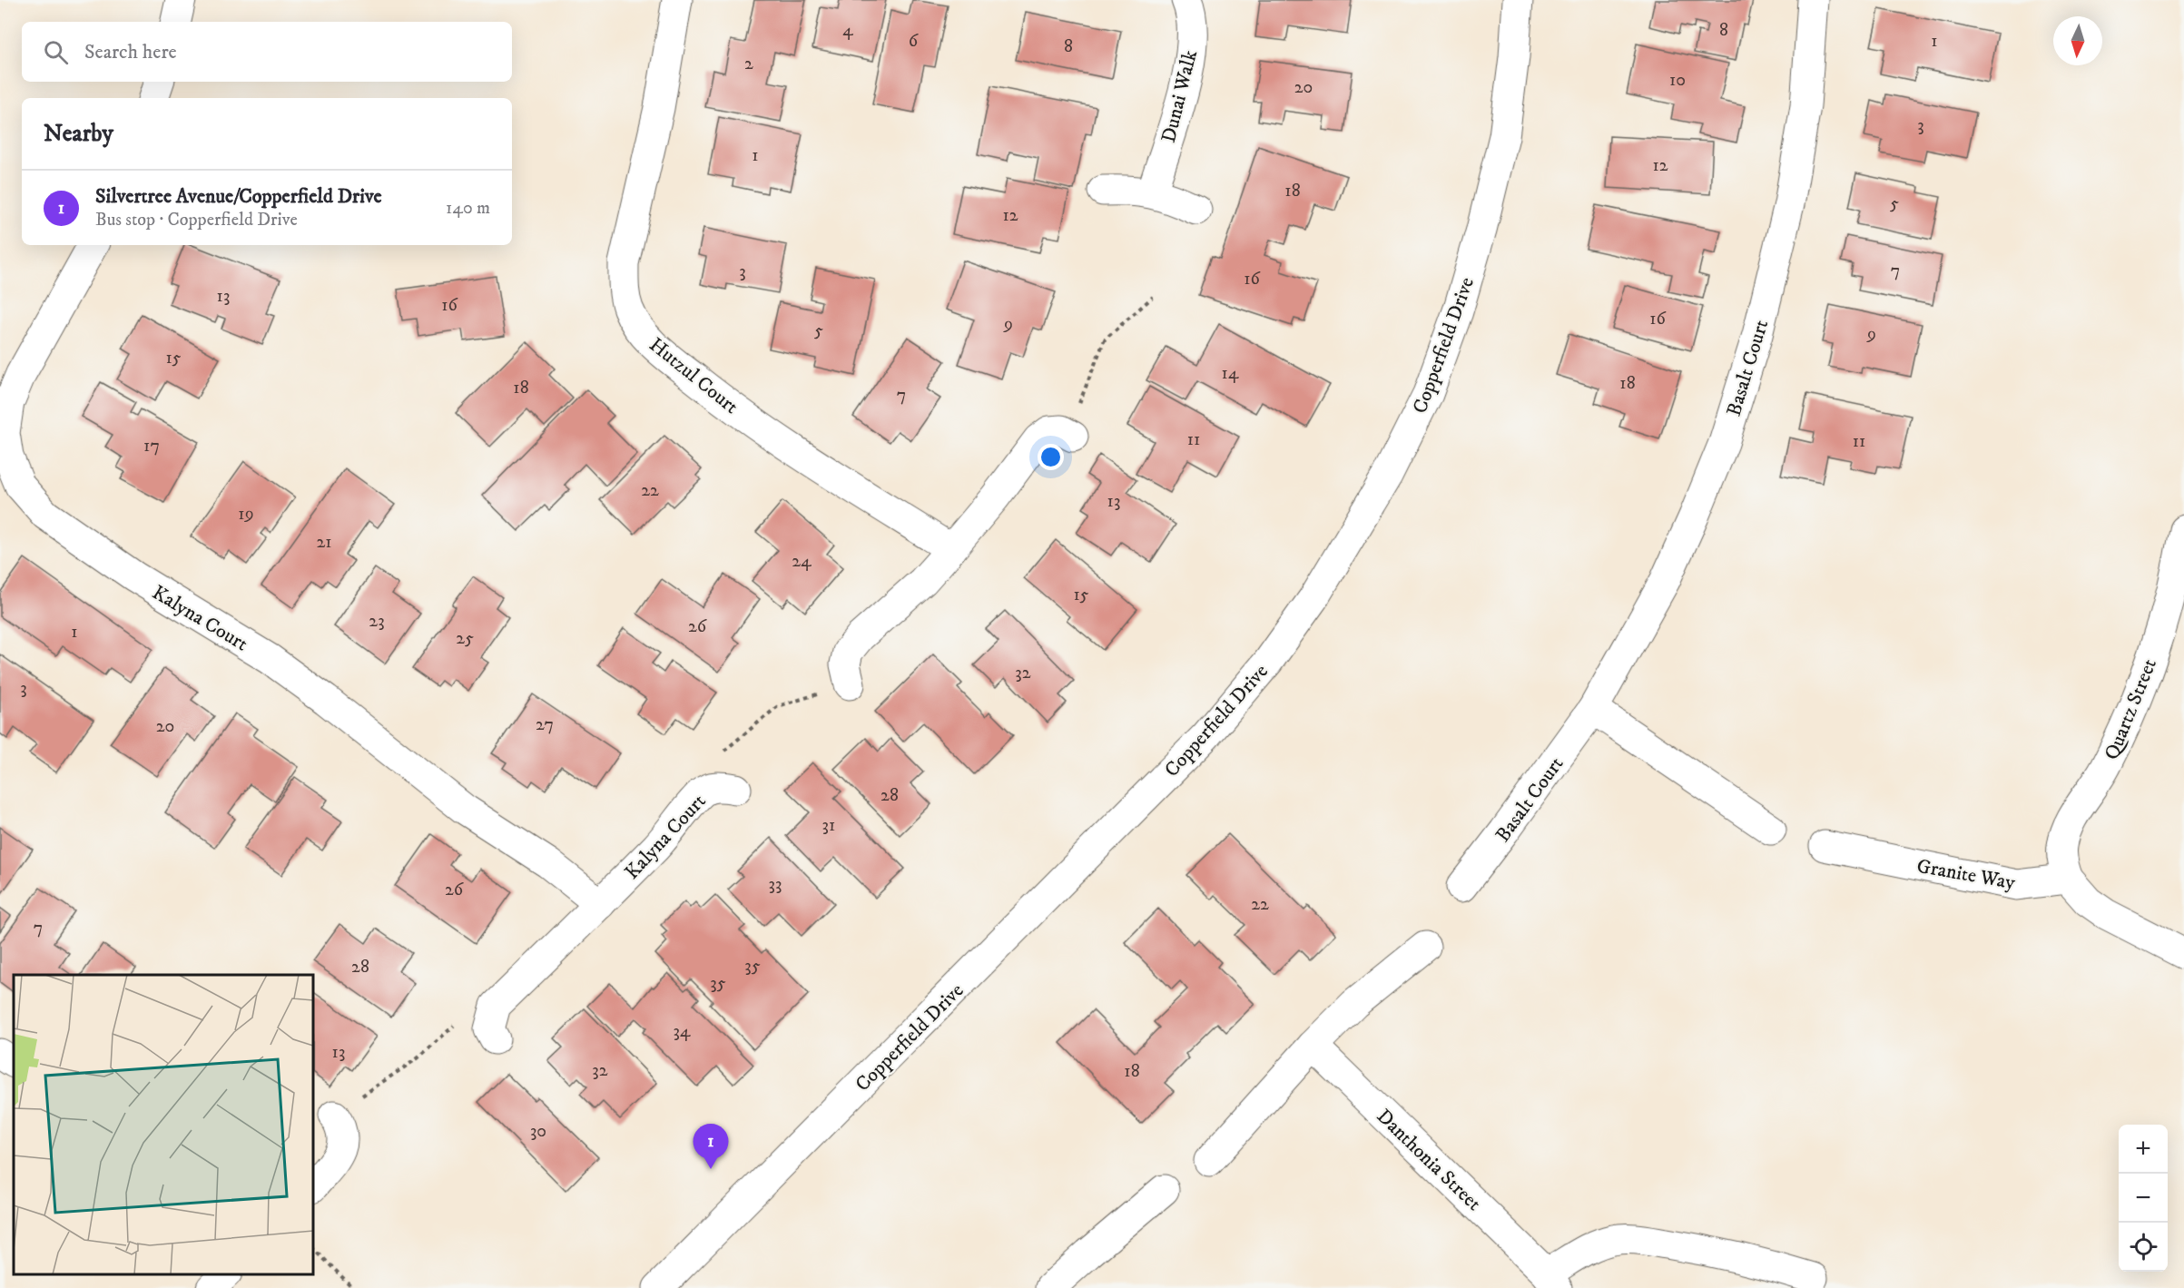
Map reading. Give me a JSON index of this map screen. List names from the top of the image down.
{
  "streets": {
    "street": [
      "Dunai Walk",
      "Copperfield Drive",
      "Basalt Court",
      "Hutzul Court",
      "Kalyna Court",
      "Quartz Street",
      "Granite Way",
      "Danthonia Street"
    ]
  },
  "crossings": [
    ["Quartz Street", "Granite Way"]
  ],
  "house_numbers": [
    "4",
    "8",
    "6",
    "1",
    "8",
    "2",
    "10",
    "20",
    "3",
    "1",
    "12",
    "18",
    "5",
    "12",
    "7",
    "3",
    "16",
    "13",
    "16",
    "16",
    "9",
    "5",
    "9",
    "15",
    "14",
    "18",
    "18",
    "7",
    "11",
    "11",
    "17",
    "22",
    "13",
    "19",
    "21",
    "24",
    "15",
    "23",
    "26",
    "1",
    "25",
    "32",
    "3",
    "27",
    "20",
    "28",
    "31",
    "33",
    "26",
    "22",
    "7",
    "35",
    "28",
    "35",
    "34",
    "13",
    "32",
    "18",
    "30"
  ],
  "north": "bottom",
  "page": {
    "search": "Search here",
    "heading": "Nearby",
    "list": [
      {
        "mark": "1",
        "name": "Silvertree Avenue/Copperfield Drive",
        "note": "Bus stop · Copperfield Drive",
        "value": "140 m"
      }
    ],
    "pins": "1",
    "map_buttons": ["+", "−"]
  }
}
